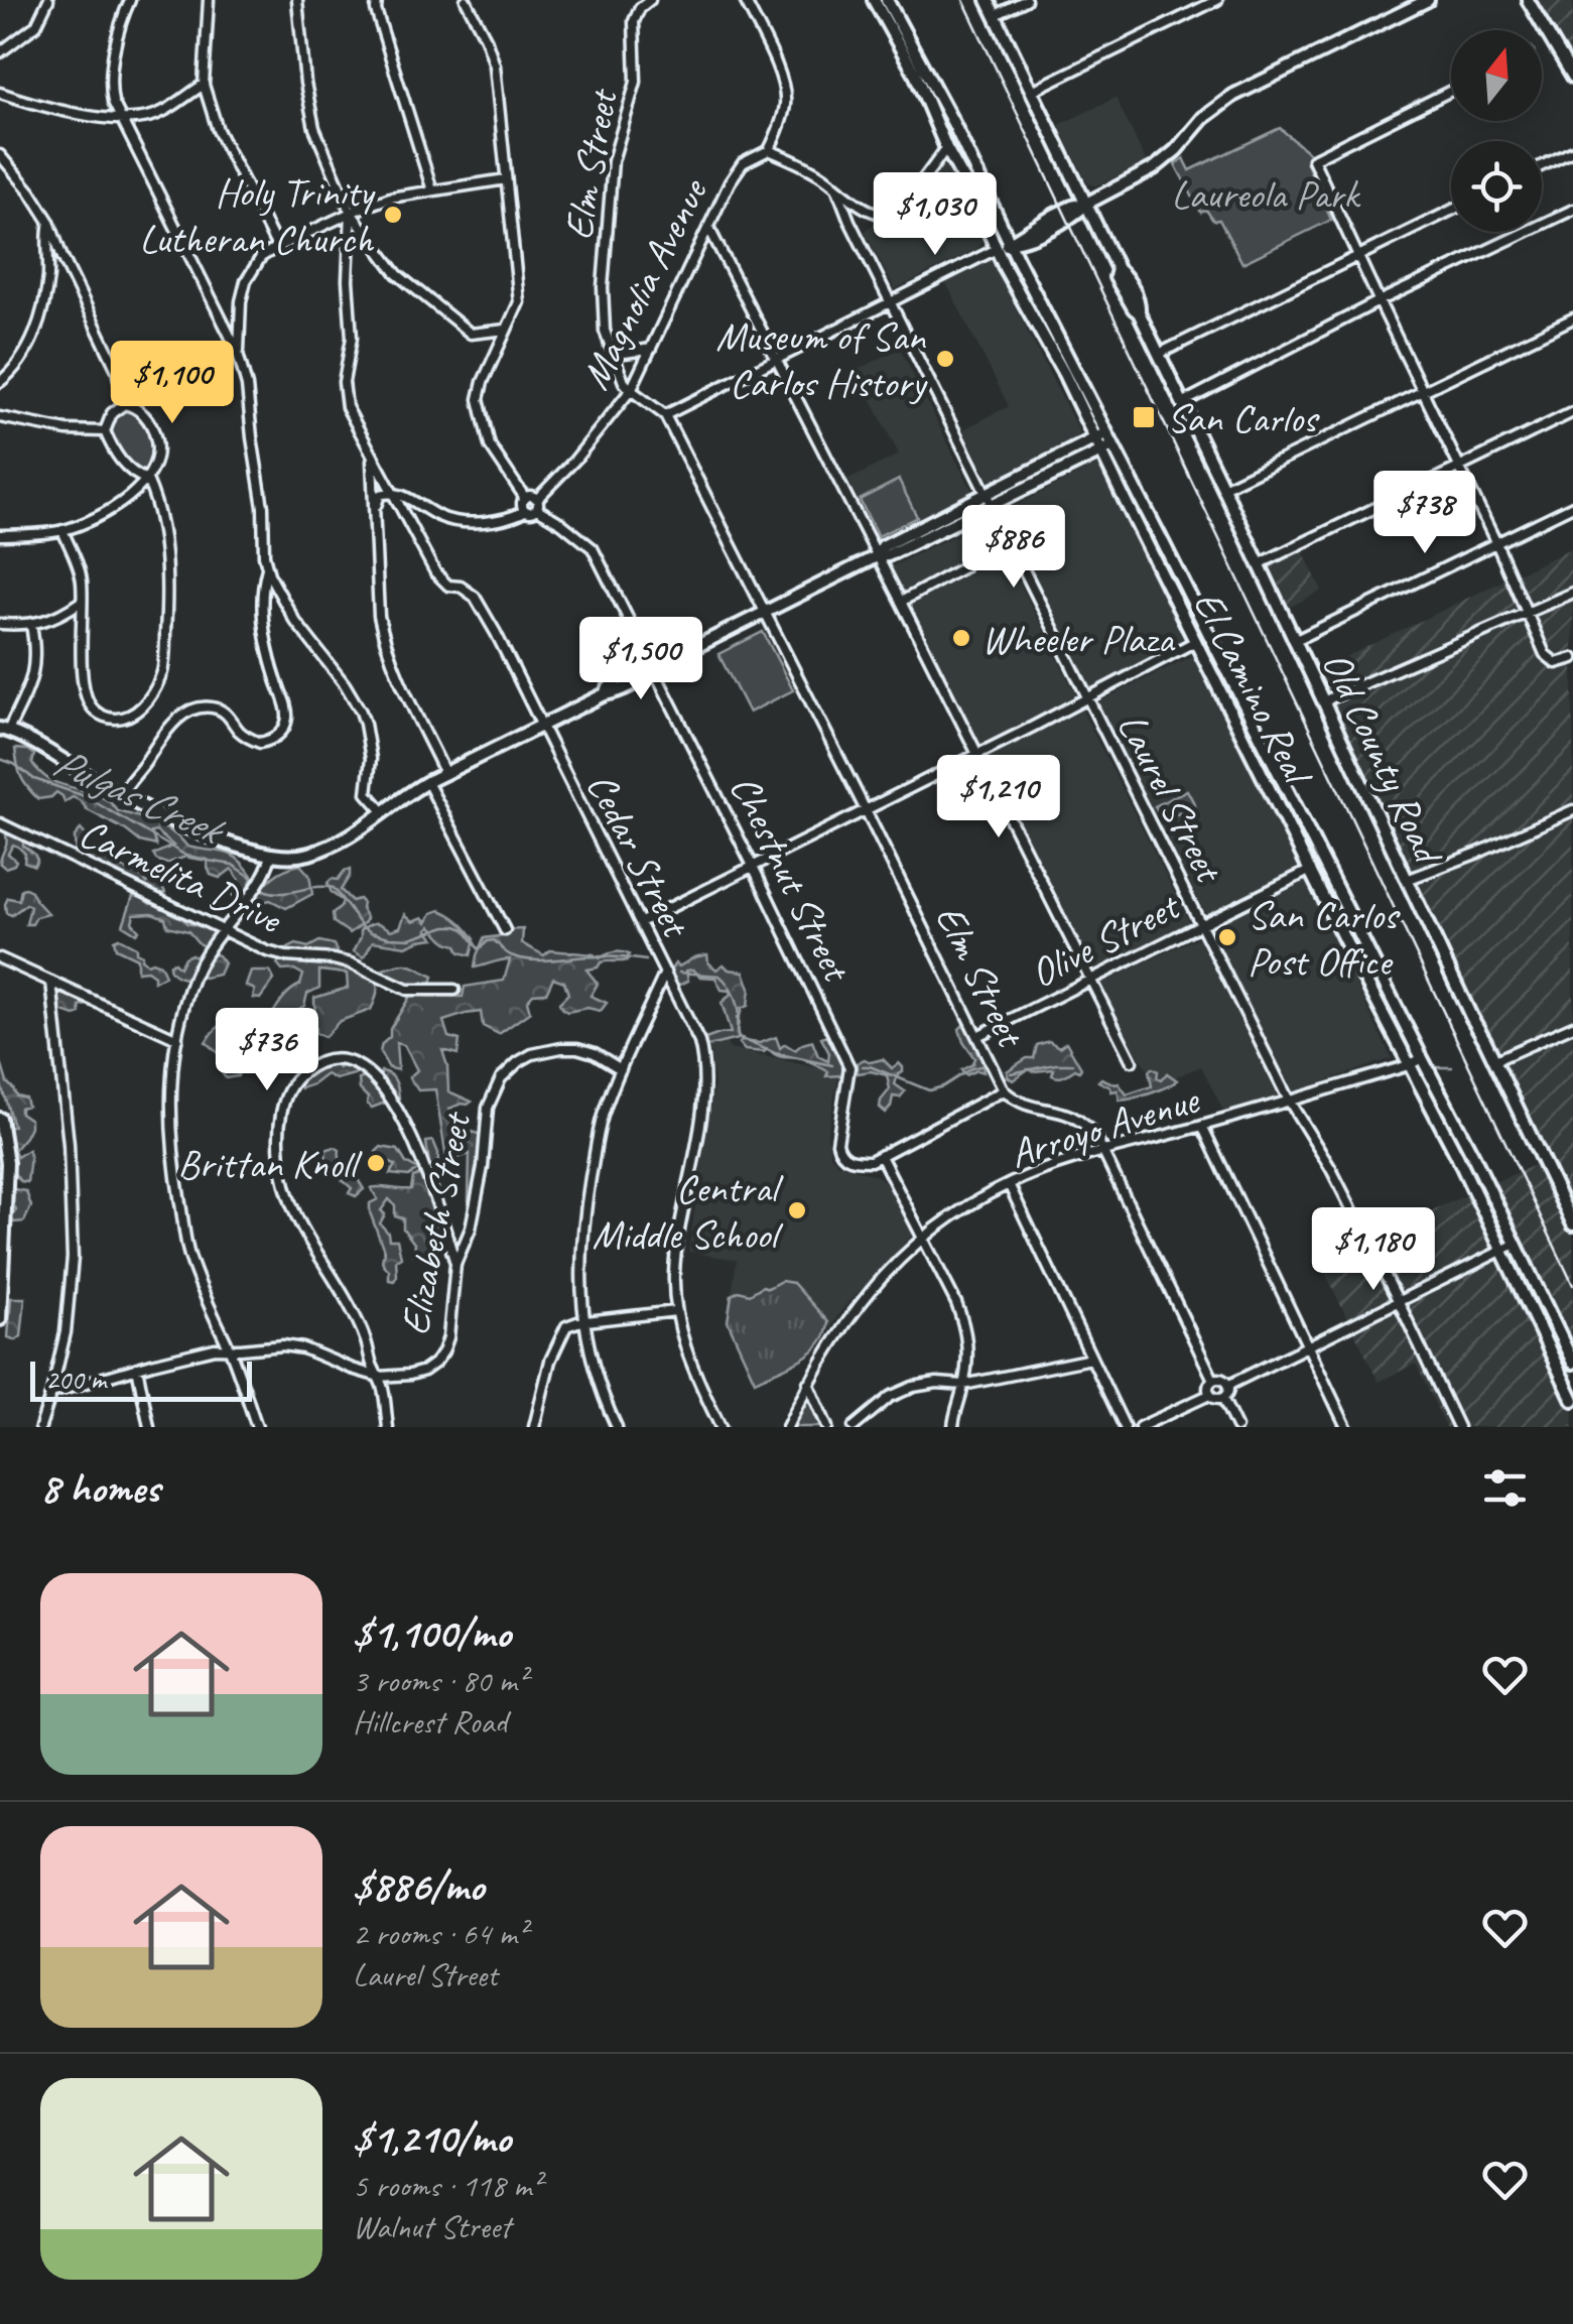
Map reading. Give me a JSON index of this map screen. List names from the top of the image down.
{
  "streets": {
    "main road": ["El Camino Real", "Old County Road"],
    "street": [
      "Elm Street",
      "Magnolia Avenue",
      "Laurel Street",
      "Cedar Street",
      "Carmelita Drive",
      "Chestnut Street",
      "Olive Street",
      "Arroyo Avenue",
      "Elizabeth Street"
    ]
  },
  "crossings": [
    ["Elm Street", "Magnolia Avenue"],
    ["Elm Street", "Olive Street"],
    ["Elm Street", "Arroyo Avenue"],
    ["Magnolia Avenue", "Chestnut Street"],
    ["El Camino Real", "Olive Street"],
    ["El Camino Real", "Arroyo Avenue"],
    ["Laurel Street", "Olive Street"],
    ["Laurel Street", "Arroyo Avenue"]
  ],
  "water": ["Pulgas Creek"],
  "parks": ["Laureola Park"],
  "places": {
    "other": [
      "Holy Trinity Lutheran Church",
      "Museum of San Carlos History",
      "Wheeler Plaza",
      "San Carlos Post Office",
      "Brittan Knoll",
      "Central Middle School"
    ],
    "transit": ["San Carlos"]
  },
  "scale_bar": "200 m",
  "north": "top",
  "page": {
    "price": [
      "$1,030",
      "$1,100",
      "$738",
      "$886",
      "$1,500",
      "$1,210",
      "$736",
      "$1,180"
    ],
    "scale": "200 m",
    "heading": "8 homes",
    "list": [
      {
        "name": "$1,100/mo",
        "note": "3 rooms · 80 m² · Hillcrest Road"
      },
      {
        "name": "$886/mo",
        "note": "2 rooms · 64 m² · Laurel Street"
      },
      {
        "name": "$1,210/mo",
        "note": "5 rooms · 118 m² · Walnut Street"
      }
    ]
  }
}
